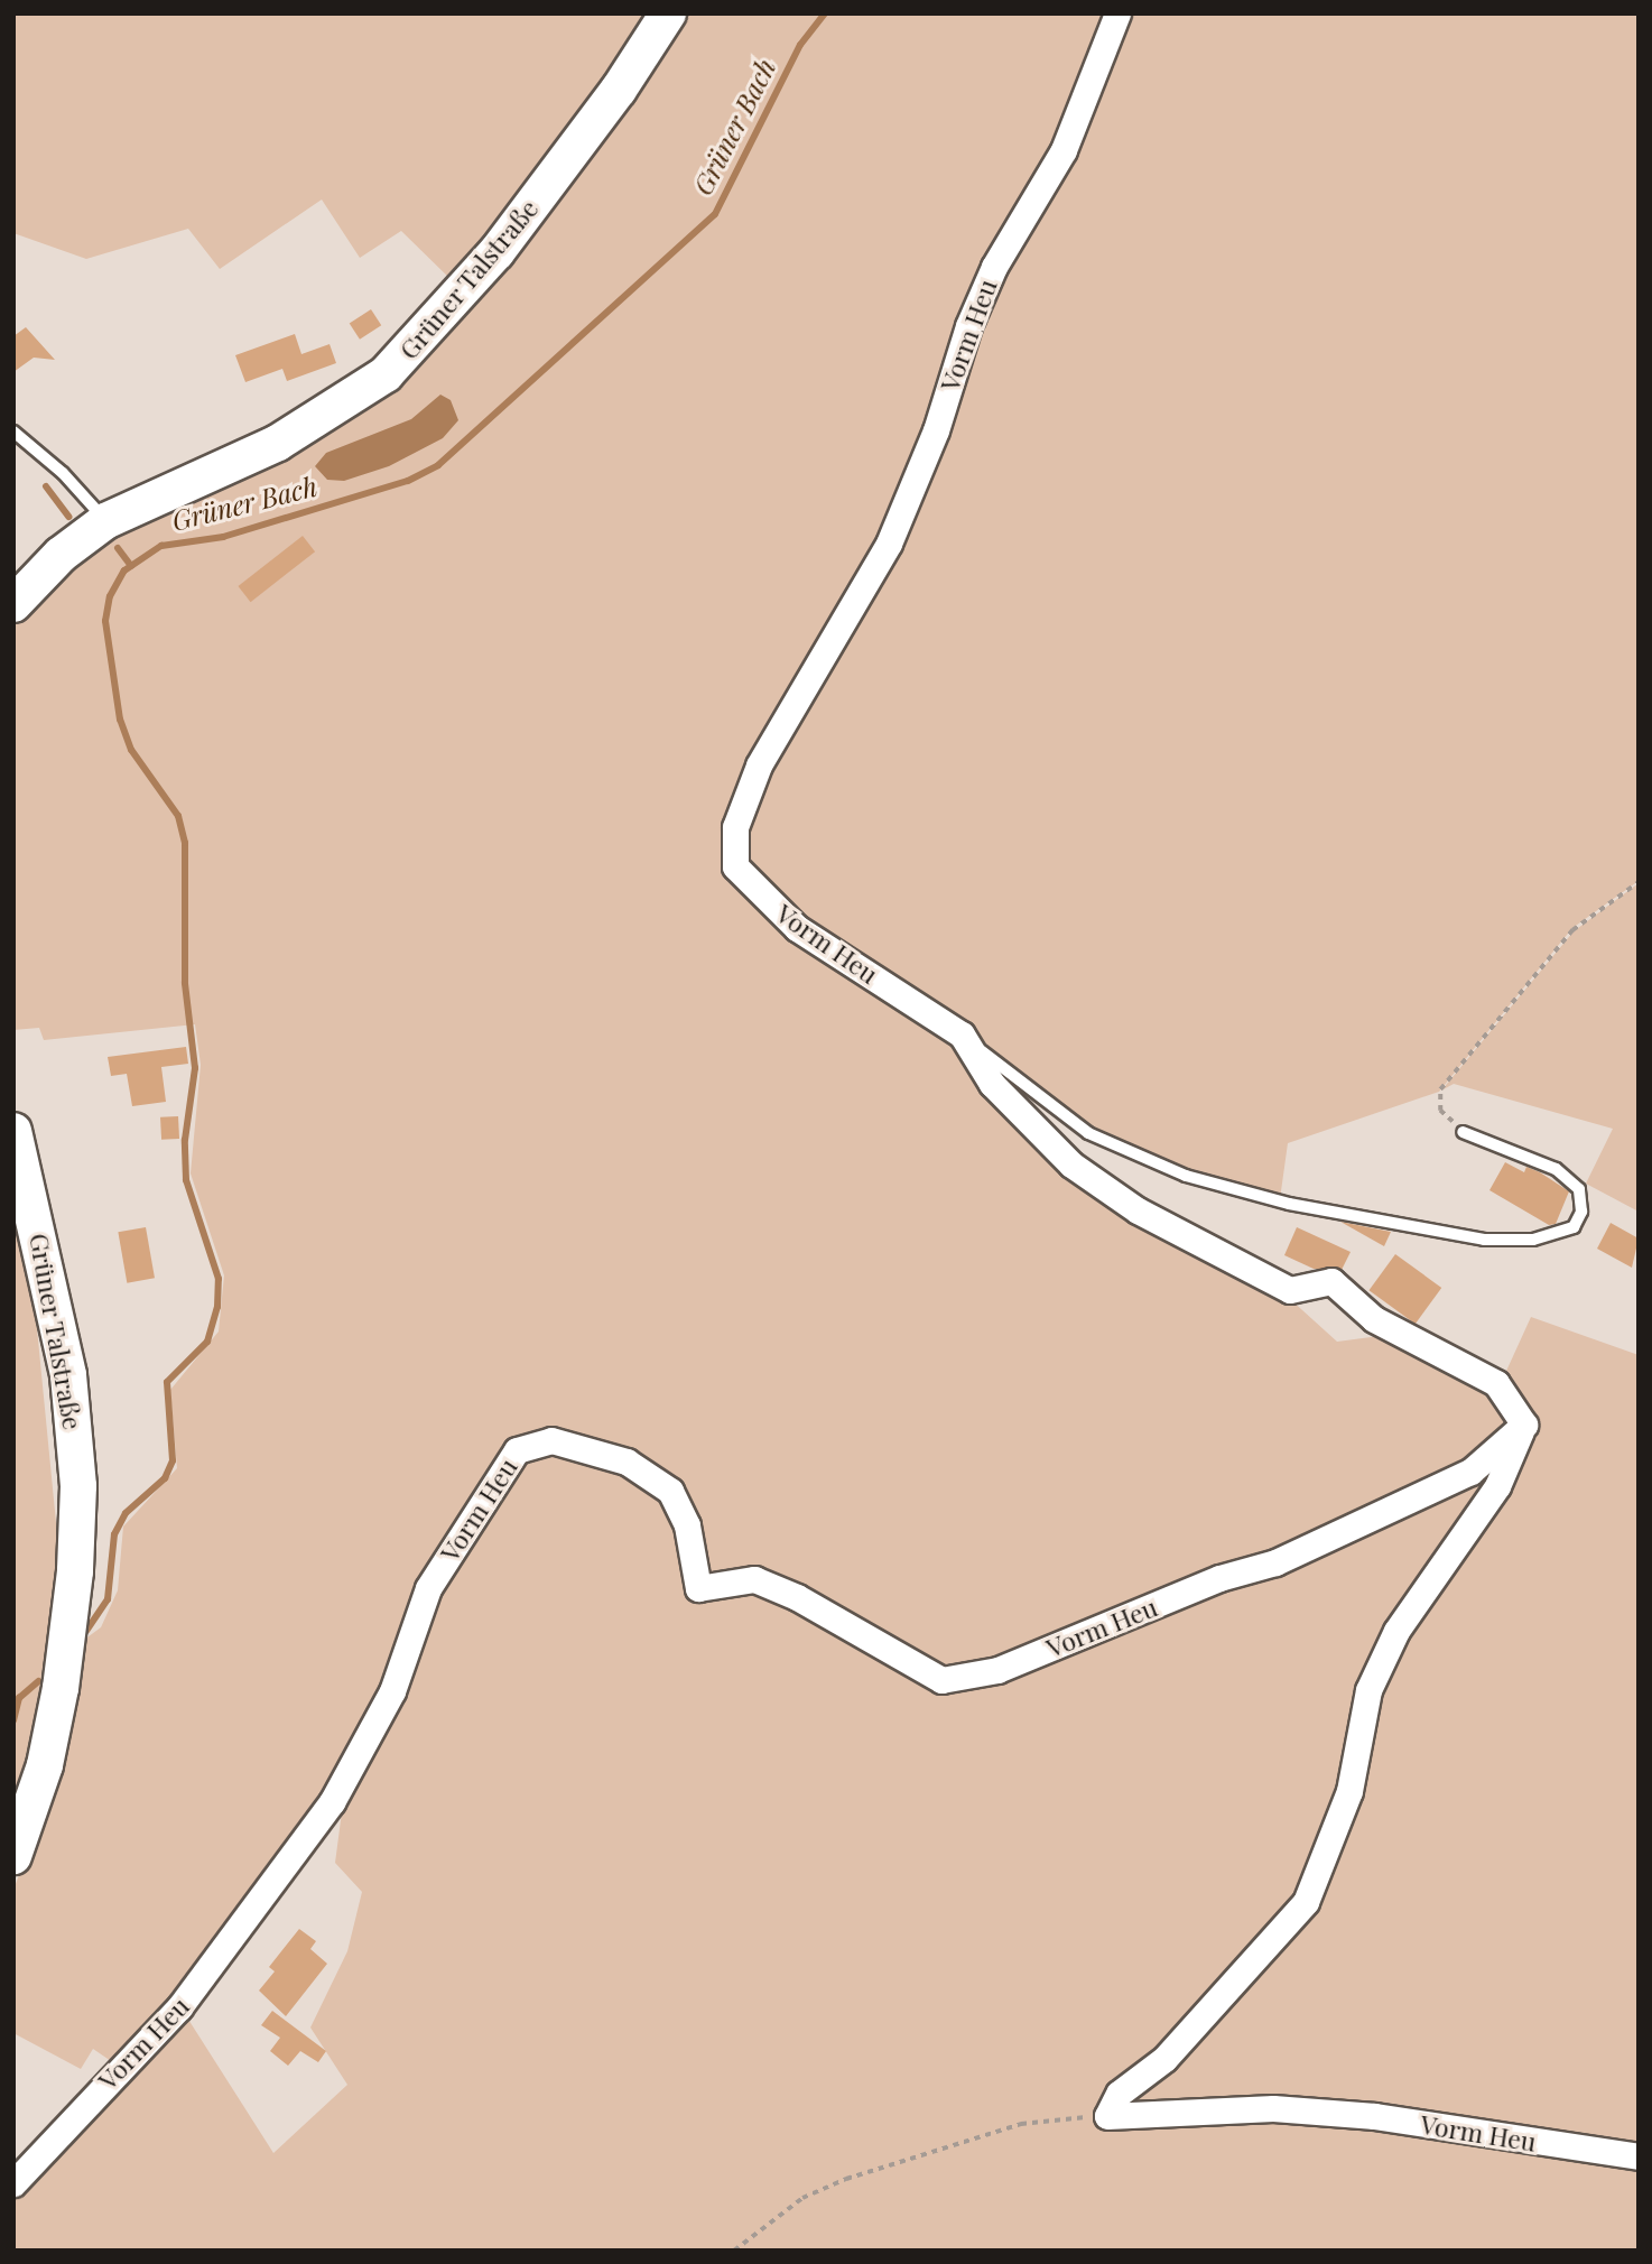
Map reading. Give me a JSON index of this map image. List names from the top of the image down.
{
  "streets": {
    "main road": ["Grüner Talstraße"],
    "street": ["Vorm Heu"]
  },
  "water": ["Grüner Bach"]
}
